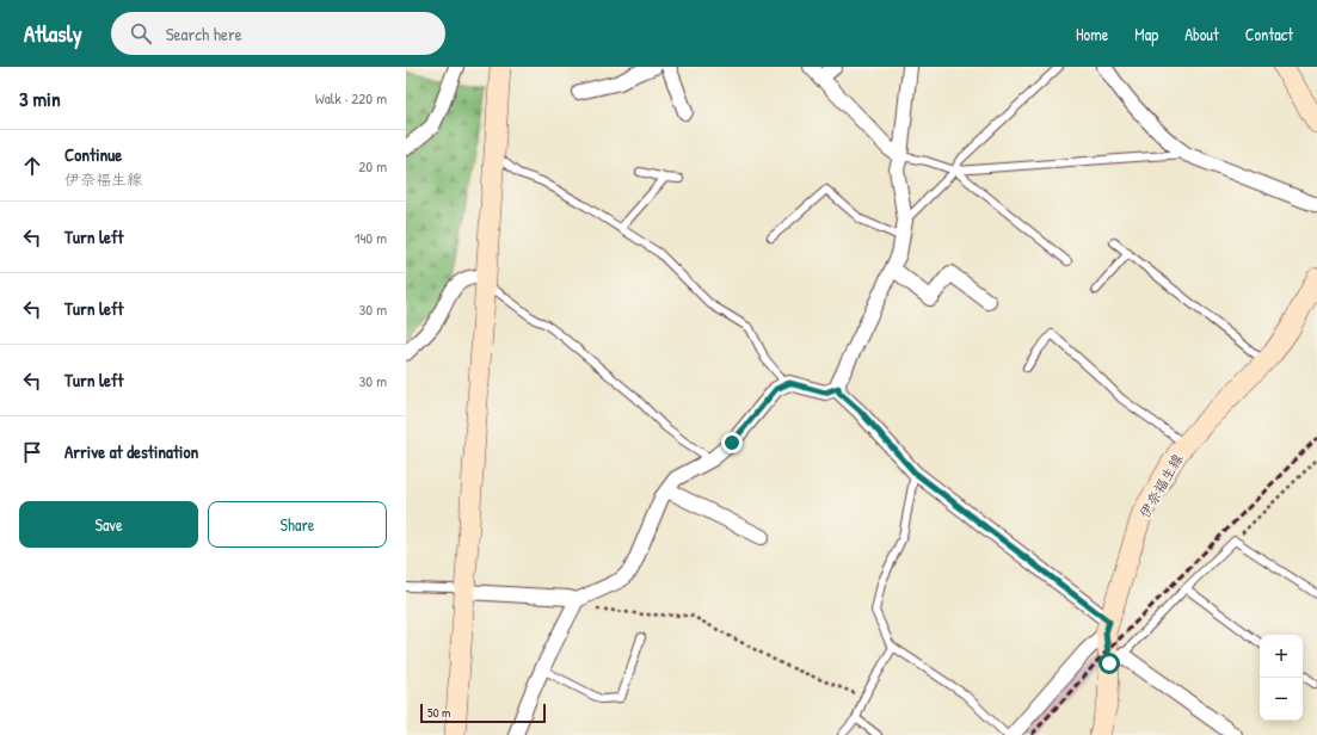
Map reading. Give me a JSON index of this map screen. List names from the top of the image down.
{
  "streets": {
    "street": ["伊奈福生線"]
  },
  "scale_bar": "50 m",
  "page": {
    "header": "Atlasly",
    "search": "Search here",
    "nav": [
      "Home",
      "Map",
      "About",
      "Contact"
    ],
    "heading": ["3 min", "Walk · 220 m"],
    "list": [
      ["Continue", "伊奈福生線", "20 m"],
      ["Turn left", "140 m"],
      ["Turn left", "30 m"],
      ["Turn left", "30 m"],
      "Arrive at destination"
    ],
    "buttons": ["Save", "Share"],
    "map_buttons": ["+", "−"],
    "scale": "50 m"
  }
}
